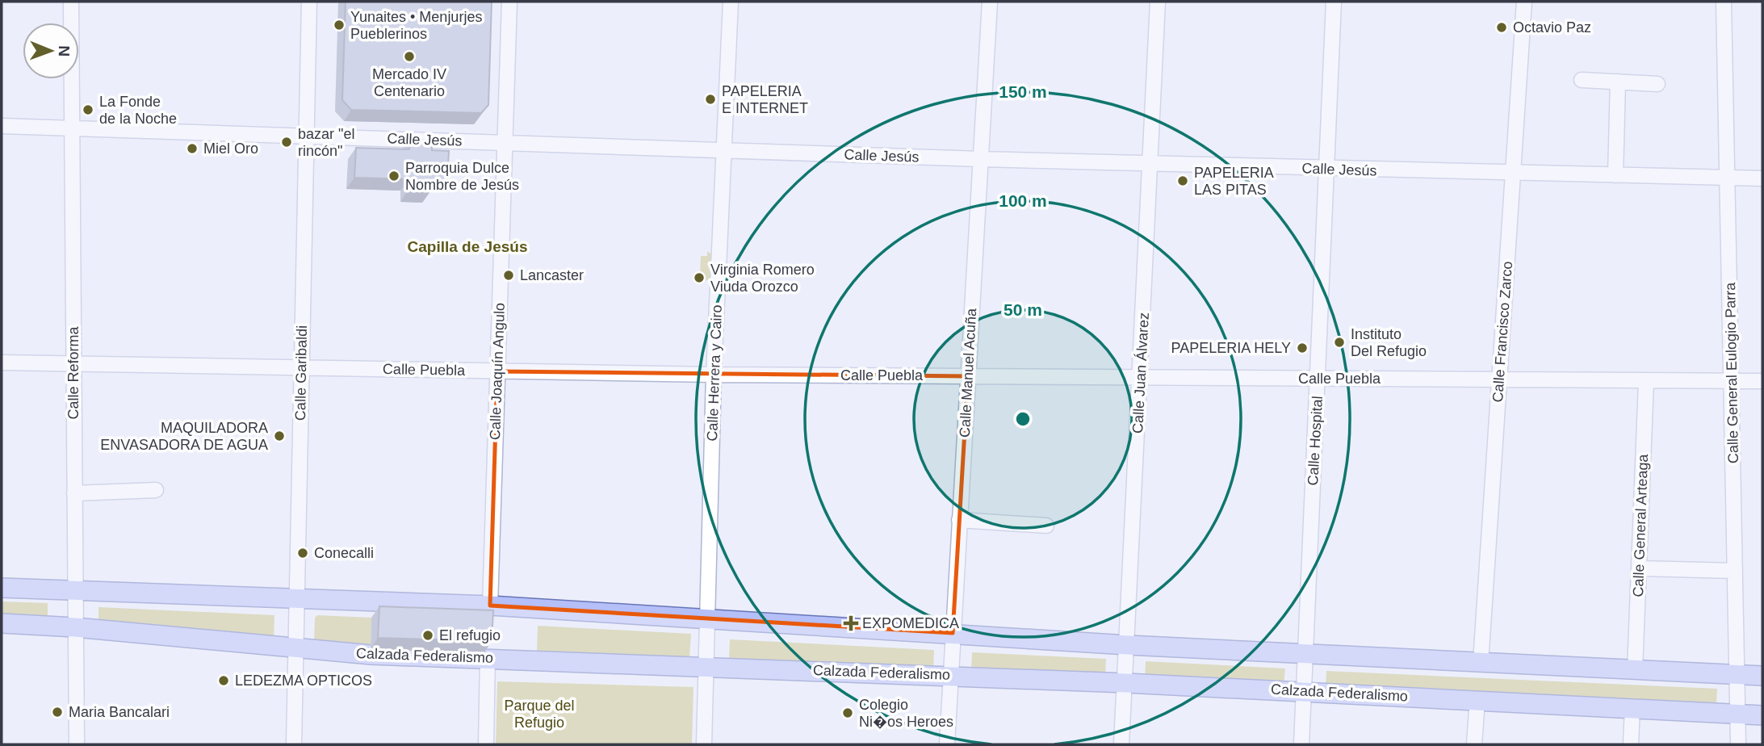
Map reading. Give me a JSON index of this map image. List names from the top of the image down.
{
  "streets": {
    "main road": ["Calzada Federalismo"],
    "street": [
      "Calle Jesús",
      "Calle Francisco Zarco",
      "Calle Puebla",
      "Calle Joaquín Angulo",
      "Calle Reforma",
      "Calle Garibaldi",
      "Calle Herrera y Cairo",
      "Calle Manuel Acuña",
      "Calle Juan Álvarez",
      "Calle General Eulogio Parra",
      "Calle Hospital",
      "Calle General Arteaga"
    ]
  },
  "crossings": [
    ["Calle Jesús", "Calle Francisco Zarco"],
    ["Calle Jesús", "Calle Joaquín Angulo"],
    ["Calle Jesús", "Calle Reforma"],
    ["Calle Jesús", "Calle Garibaldi"],
    ["Calle Jesús", "Calle Herrera y Cairo"],
    ["Calle Jesús", "Calle Manuel Acuña"],
    ["Calle Jesús", "Calle Juan Álvarez"],
    ["Calle Jesús", "Calle General Eulogio Parra"],
    ["Calle Jesús", "Calle Hospital"],
    ["Calle Francisco Zarco", "Calle Puebla"],
    ["Calle Puebla", "Calle Joaquín Angulo"],
    ["Calle Puebla", "Calle Reforma"],
    ["Calle Puebla", "Calle Garibaldi"],
    ["Calle Puebla", "Calle Herrera y Cairo"],
    ["Calle Puebla", "Calle Manuel Acuña"],
    ["Calle Puebla", "Calle Juan Álvarez"],
    ["Calle Puebla", "Calle General Eulogio Parra"],
    ["Calle Puebla", "Calle Hospital"],
    ["Calle Puebla", "Calle General Arteaga"],
    ["Calle Reforma", "Calzada Federalismo"],
    ["Calle Garibaldi", "Calzada Federalismo"],
    ["Calle Herrera y Cairo", "Calzada Federalismo"],
    ["Calle Manuel Acuña", "Calzada Federalismo"],
    ["Calle Juan Álvarez", "Calzada Federalismo"],
    ["Calle General Eulogio Parra", "Calzada Federalismo"],
    ["Calle Hospital", "Calzada Federalismo"]
  ],
  "districts": ["Capilla de Jesús"],
  "parks": ["Parque del Refugio"],
  "places": {
    "other": [
      "Yunaites • Menjurjes Pueblerinos",
      "Octavio Paz",
      "Mercado IV Centenario",
      "PAPELERIA E INTERNET",
      "La Fonde de la Noche",
      "bazar \"el rincón\"",
      "Miel Oro",
      "Parroquia Dulce Nombre de Jesús",
      "PAPELERIA LAS PITAS",
      "Lancaster",
      "Virginia Romero Viuda Orozco",
      "Instituto Del Refugio",
      "PAPELERIA HELY",
      "MAQUILADORA ENVASADORA DE AGUA",
      "Conecalli",
      "El refugio",
      "LEDEZMA OPTICOS",
      "Maria Bancalari",
      "Colegio Ni�os Heroes"
    ],
    "health": ["EXPOMEDICA"]
  },
  "north": "right",
  "rings": ["150 m", "100 m", "50 m"]
}
